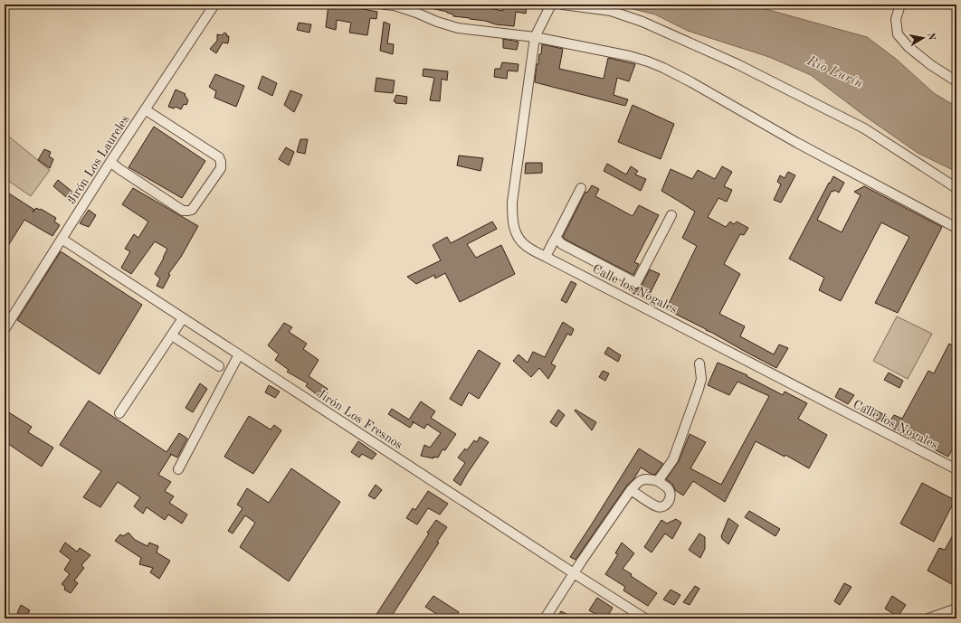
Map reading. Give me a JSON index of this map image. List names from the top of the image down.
{
  "streets": {
    "street": ["Jirón Los Laureles", "Calle los Nogales", "Jirón Los Fresnos"]
  },
  "crossings": [
    ["Jirón Los Laureles", "Jirón Los Fresnos"]
  ],
  "water": ["Río Lurín"],
  "north": "right"
}
